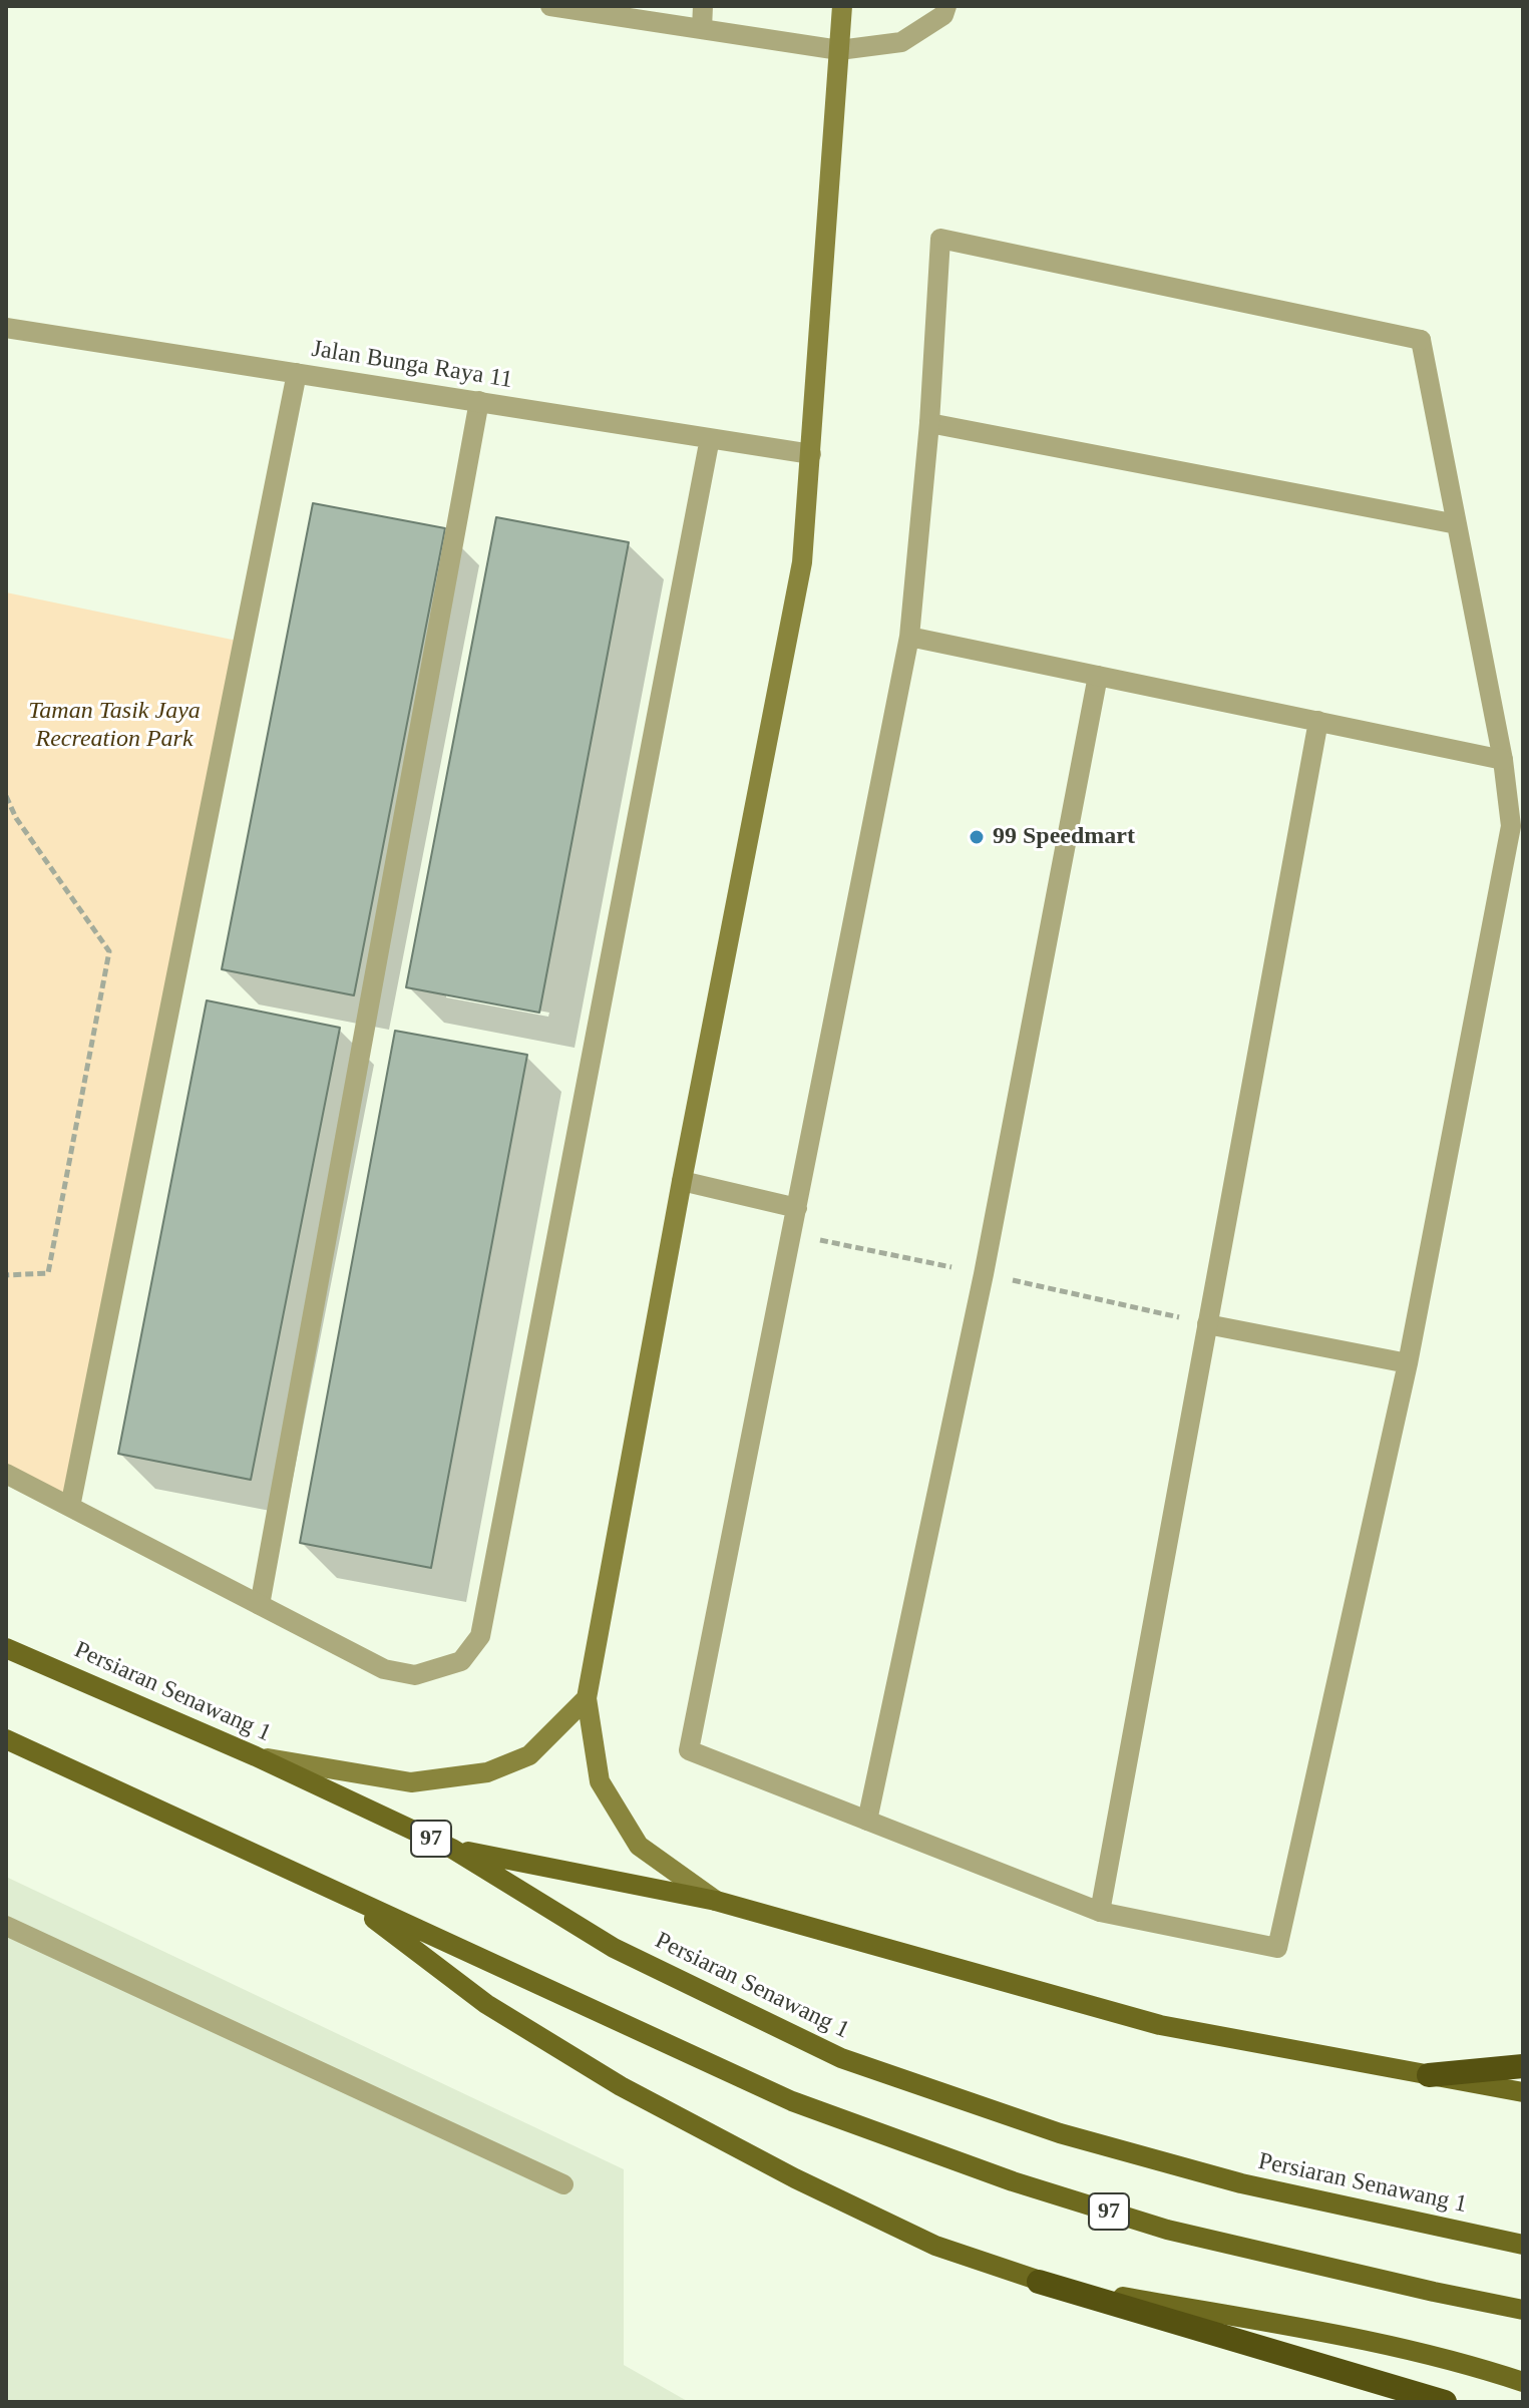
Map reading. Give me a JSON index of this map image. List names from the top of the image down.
{
  "streets": {
    "main road": ["Persiaran Senawang 1", "97"],
    "street": ["Jalan Bunga Raya 11"]
  },
  "parks": ["Taman Tasik Jaya Recreation Park"],
  "places": ["99 Speedmart"]
}
